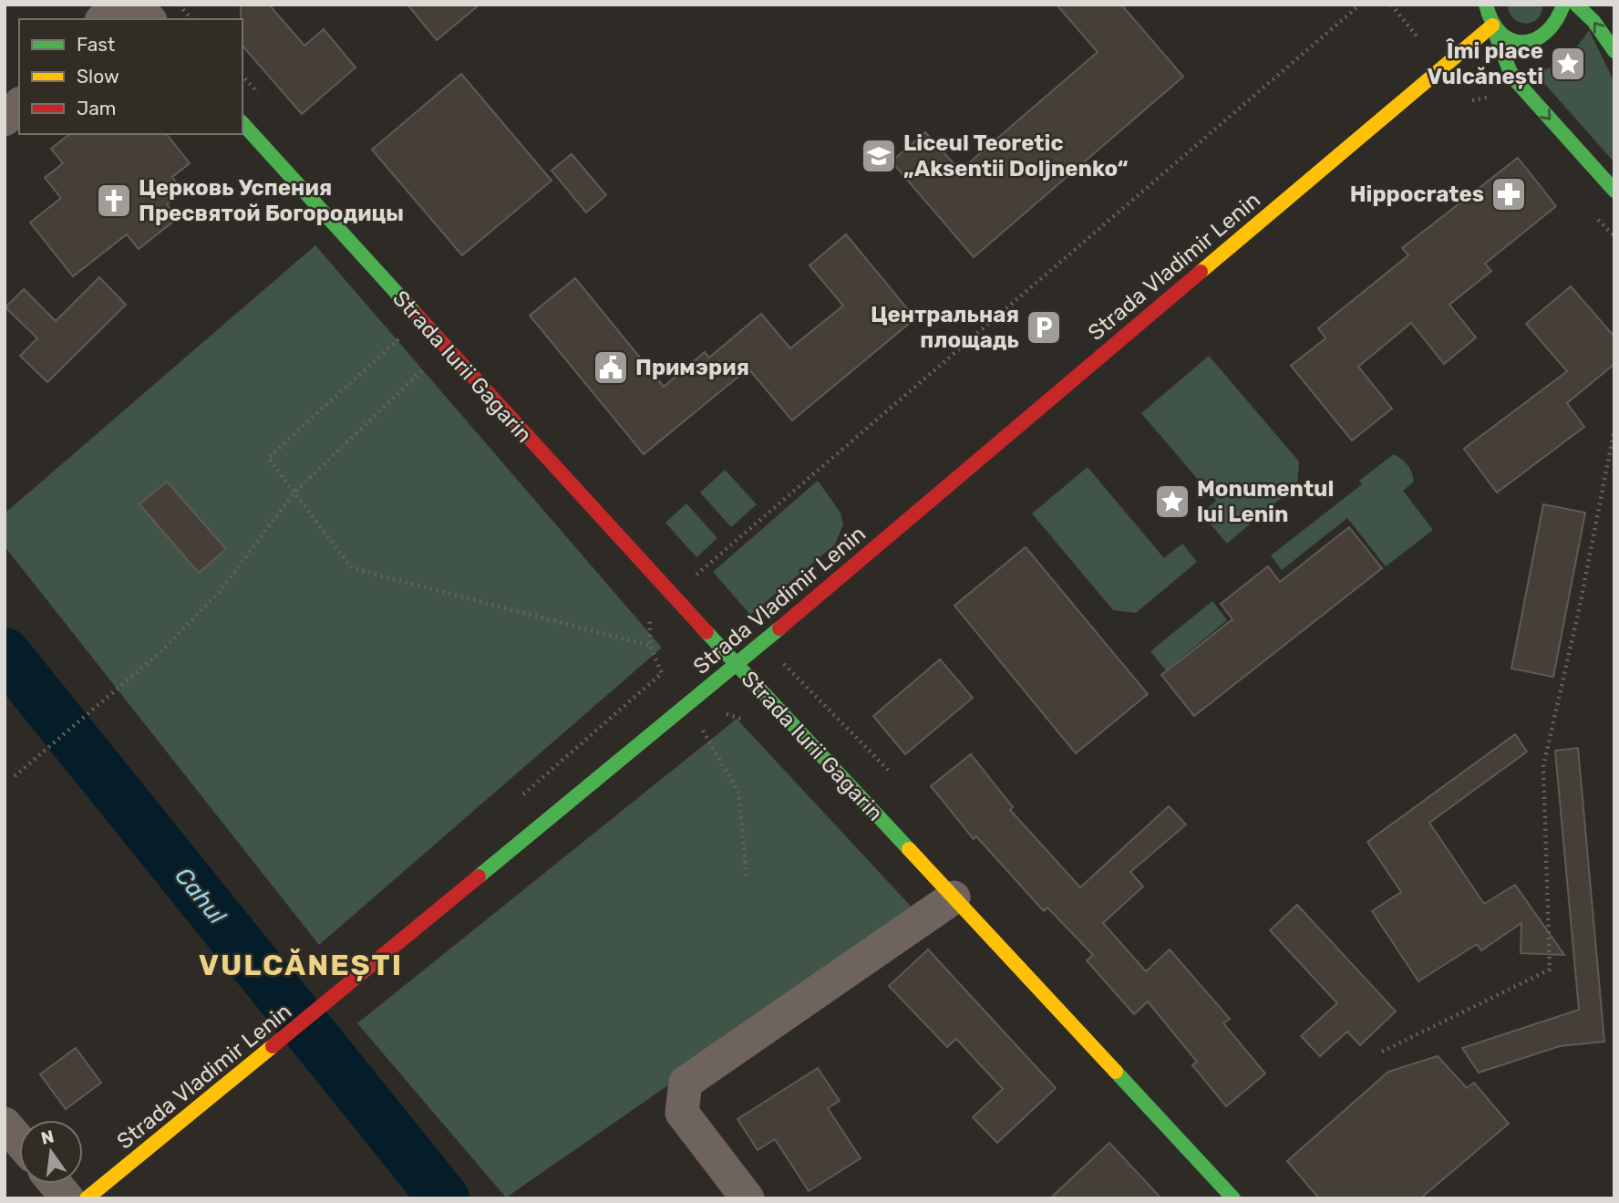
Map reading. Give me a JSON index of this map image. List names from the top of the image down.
{
  "streets": {
    "main road": ["Strada Vladimir Lenin", "Strada Iurii Gagarin"]
  },
  "crossings": [
    ["Strada Vladimir Lenin", "Strada Iurii Gagarin"]
  ],
  "districts": ["VULCĂNEȘTI"],
  "water": ["Cahul"],
  "places": {
    "place": ["Îmi place Vulcănești", "Monumentul lui Lenin"],
    "school or university": ["Liceul Teoretic „Aksentii Doljnenko“"],
    "pharmacy": ["Hippocrates"],
    "church": ["Церковь Успения Пресвятой Богородицы"],
    "parking": ["Центральная площадь"],
    "public building": ["Примэрия"]
  },
  "legend": ["Fast", "Slow", "Jam"],
  "north": "top"
}
